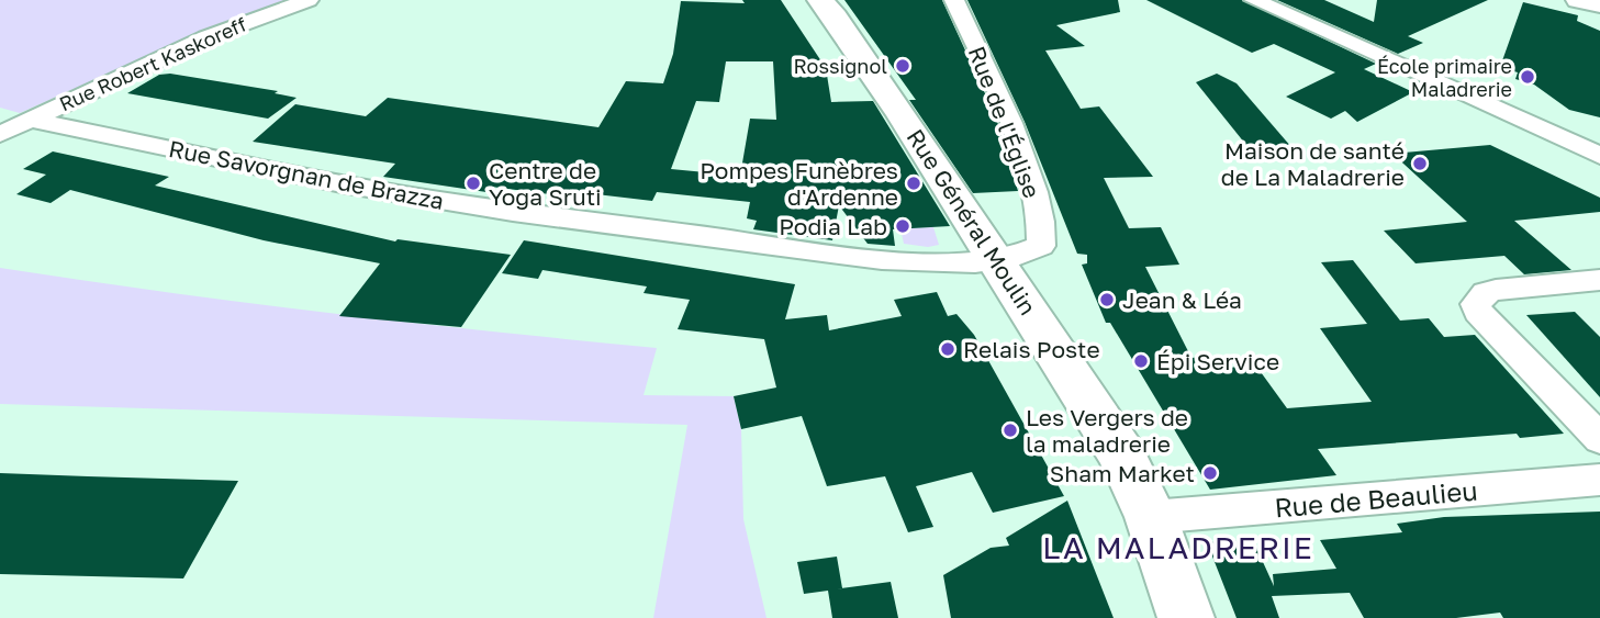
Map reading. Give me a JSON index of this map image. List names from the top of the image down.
{
  "streets": {
    "main road": ["Rue Général Moulin"],
    "street": [
      "Rue Robert Kaskoreff",
      "Rue de l'Église",
      "Rue Savorgnan de Brazza",
      "Rue de Beaulieu"
    ]
  },
  "crossings": [
    ["Rue Robert Kaskoreff", "Rue Savorgnan de Brazza"],
    ["Rue de l'Église", "Rue Savorgnan de Brazza"],
    ["Rue de l'Église", "Rue Général Moulin"],
    ["Rue Savorgnan de Brazza", "Rue Général Moulin"],
    ["Rue Général Moulin", "Rue de Beaulieu"]
  ],
  "districts": ["LA MALADRERIE"],
  "places": [
    "Rossignol",
    "École primaire Maladrerie",
    "Maison de santé de La Maladrerie",
    "Centre de Yoga Sruti",
    "Pompes Funèbres d'Ardenne",
    "Podia Lab",
    "Jean & Léa",
    "Relais Poste",
    "Épi Service",
    "Les Vergers de la maladrerie",
    "Sham Market"
  ]
}
